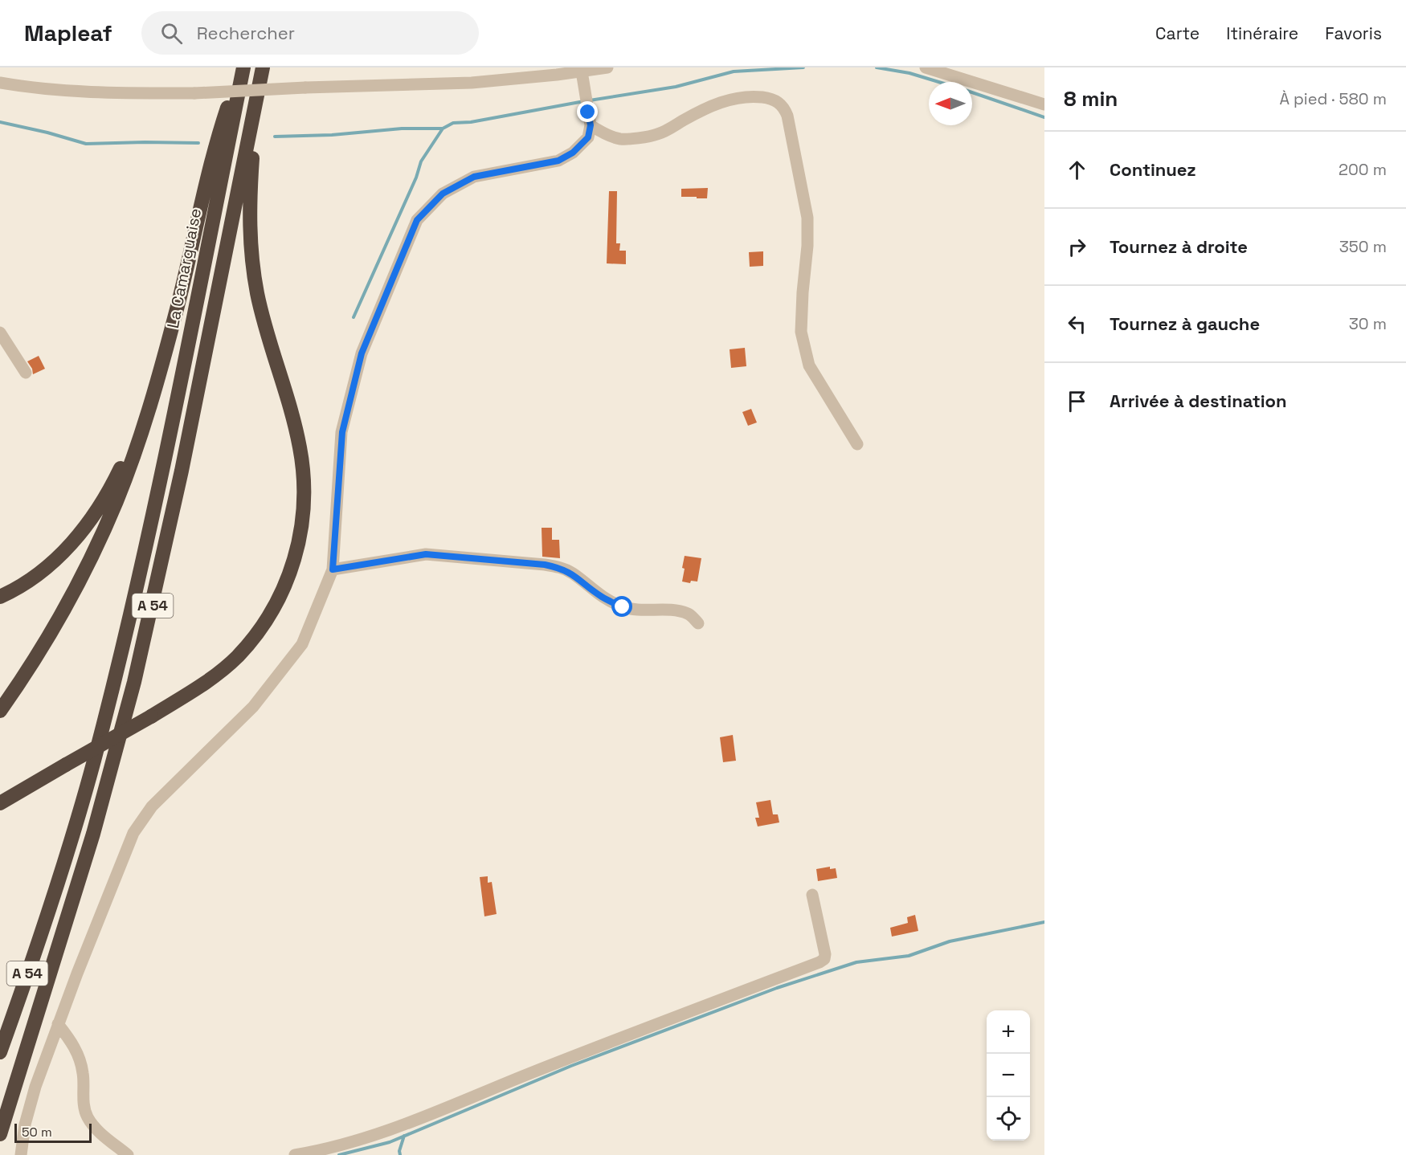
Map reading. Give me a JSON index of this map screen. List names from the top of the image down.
{
  "streets": {
    "highway": ["La Camarguaise", "A 54"]
  },
  "scale_bar": "50 m",
  "north": "left",
  "page": {
    "header": "Mapleaf",
    "search": "Rechercher",
    "nav": ["Carte", "Itinéraire", "Favoris"],
    "heading": ["8 min", "À pied · 580 m"],
    "list": [
      ["Continuez", "200 m"],
      ["Tournez à droite", "350 m"],
      ["Tournez à gauche", "30 m"],
      "Arrivée à destination"
    ],
    "map_buttons": ["+", "−"],
    "scale": "50 m"
  }
}
